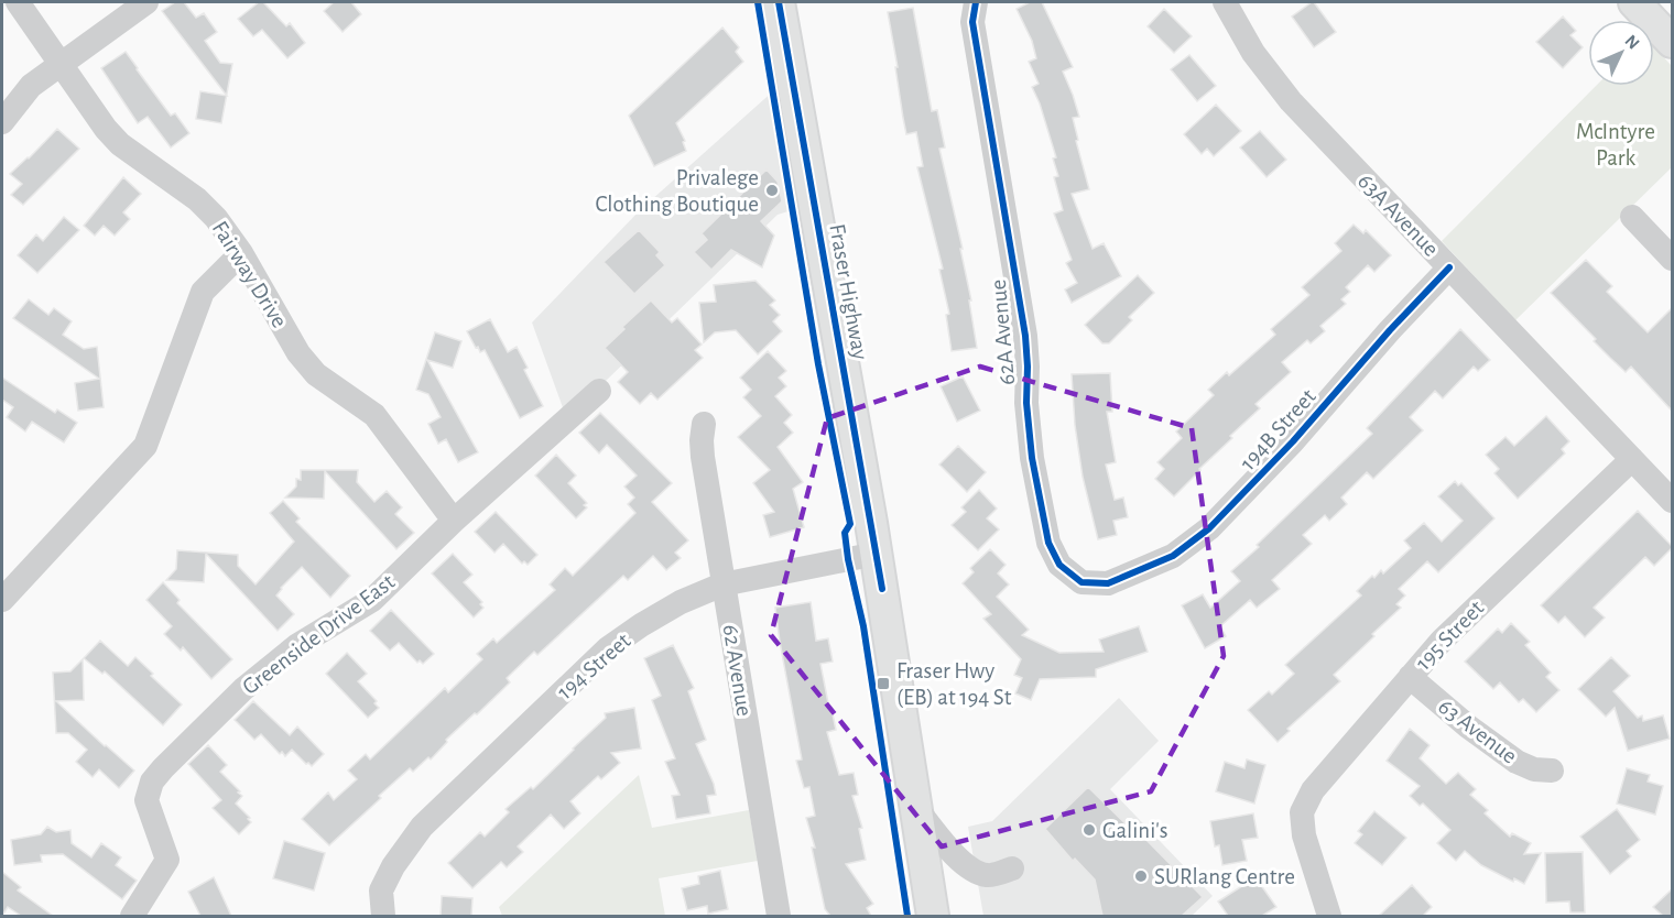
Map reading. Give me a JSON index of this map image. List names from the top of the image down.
{
  "streets": {
    "main road": ["Fraser Highway"],
    "street": [
      "63A Avenue",
      "Fairway Drive",
      "62A Avenue",
      "194B Street",
      "Greenside Drive East",
      "195 Street",
      "194 Street",
      "62 Avenue",
      "63 Avenue"
    ]
  },
  "crossings": [
    ["63A Avenue", "194B Street"],
    ["63A Avenue", "195 Street"],
    ["Fairway Drive", "Greenside Drive East"],
    ["Fraser Highway", "194 Street"],
    ["62A Avenue", "194B Street"],
    ["195 Street", "63 Avenue"],
    ["194 Street", "62 Avenue"]
  ],
  "parks": ["McIntyre Park"],
  "places": {
    "other": ["Privalege Clothing Boutique", "Galini's", "SURlang Centre"],
    "transit": ["Fraser Hwy (EB) at 194 St"]
  },
  "north": "top right"
}
